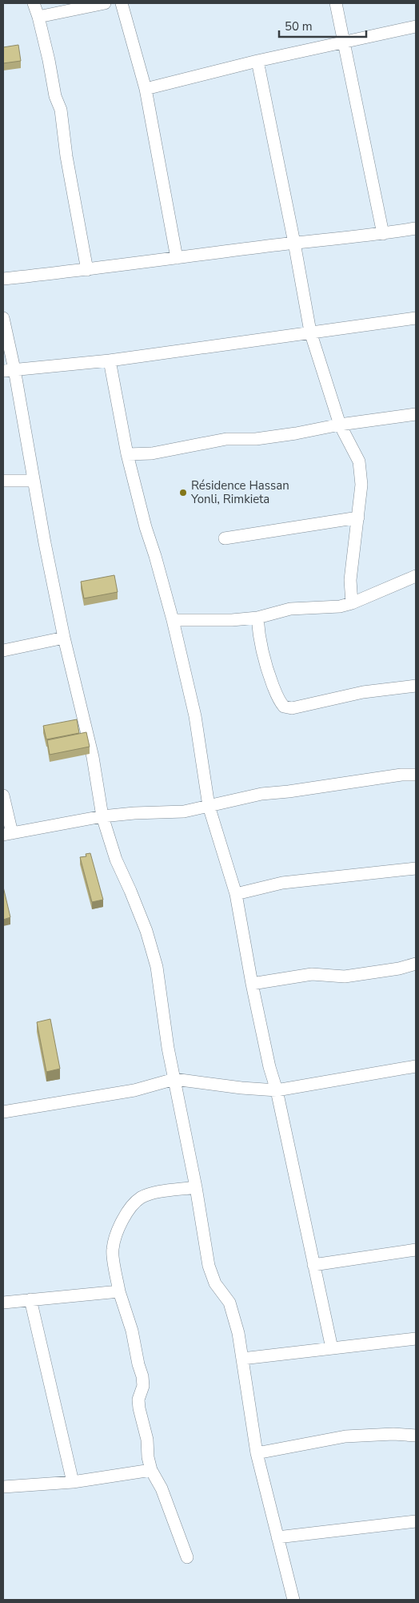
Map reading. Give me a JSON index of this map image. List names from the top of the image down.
{
  "places": ["Résidence Hassan Yonli, Rimkieta"],
  "scale_bar": "50 m"
}
